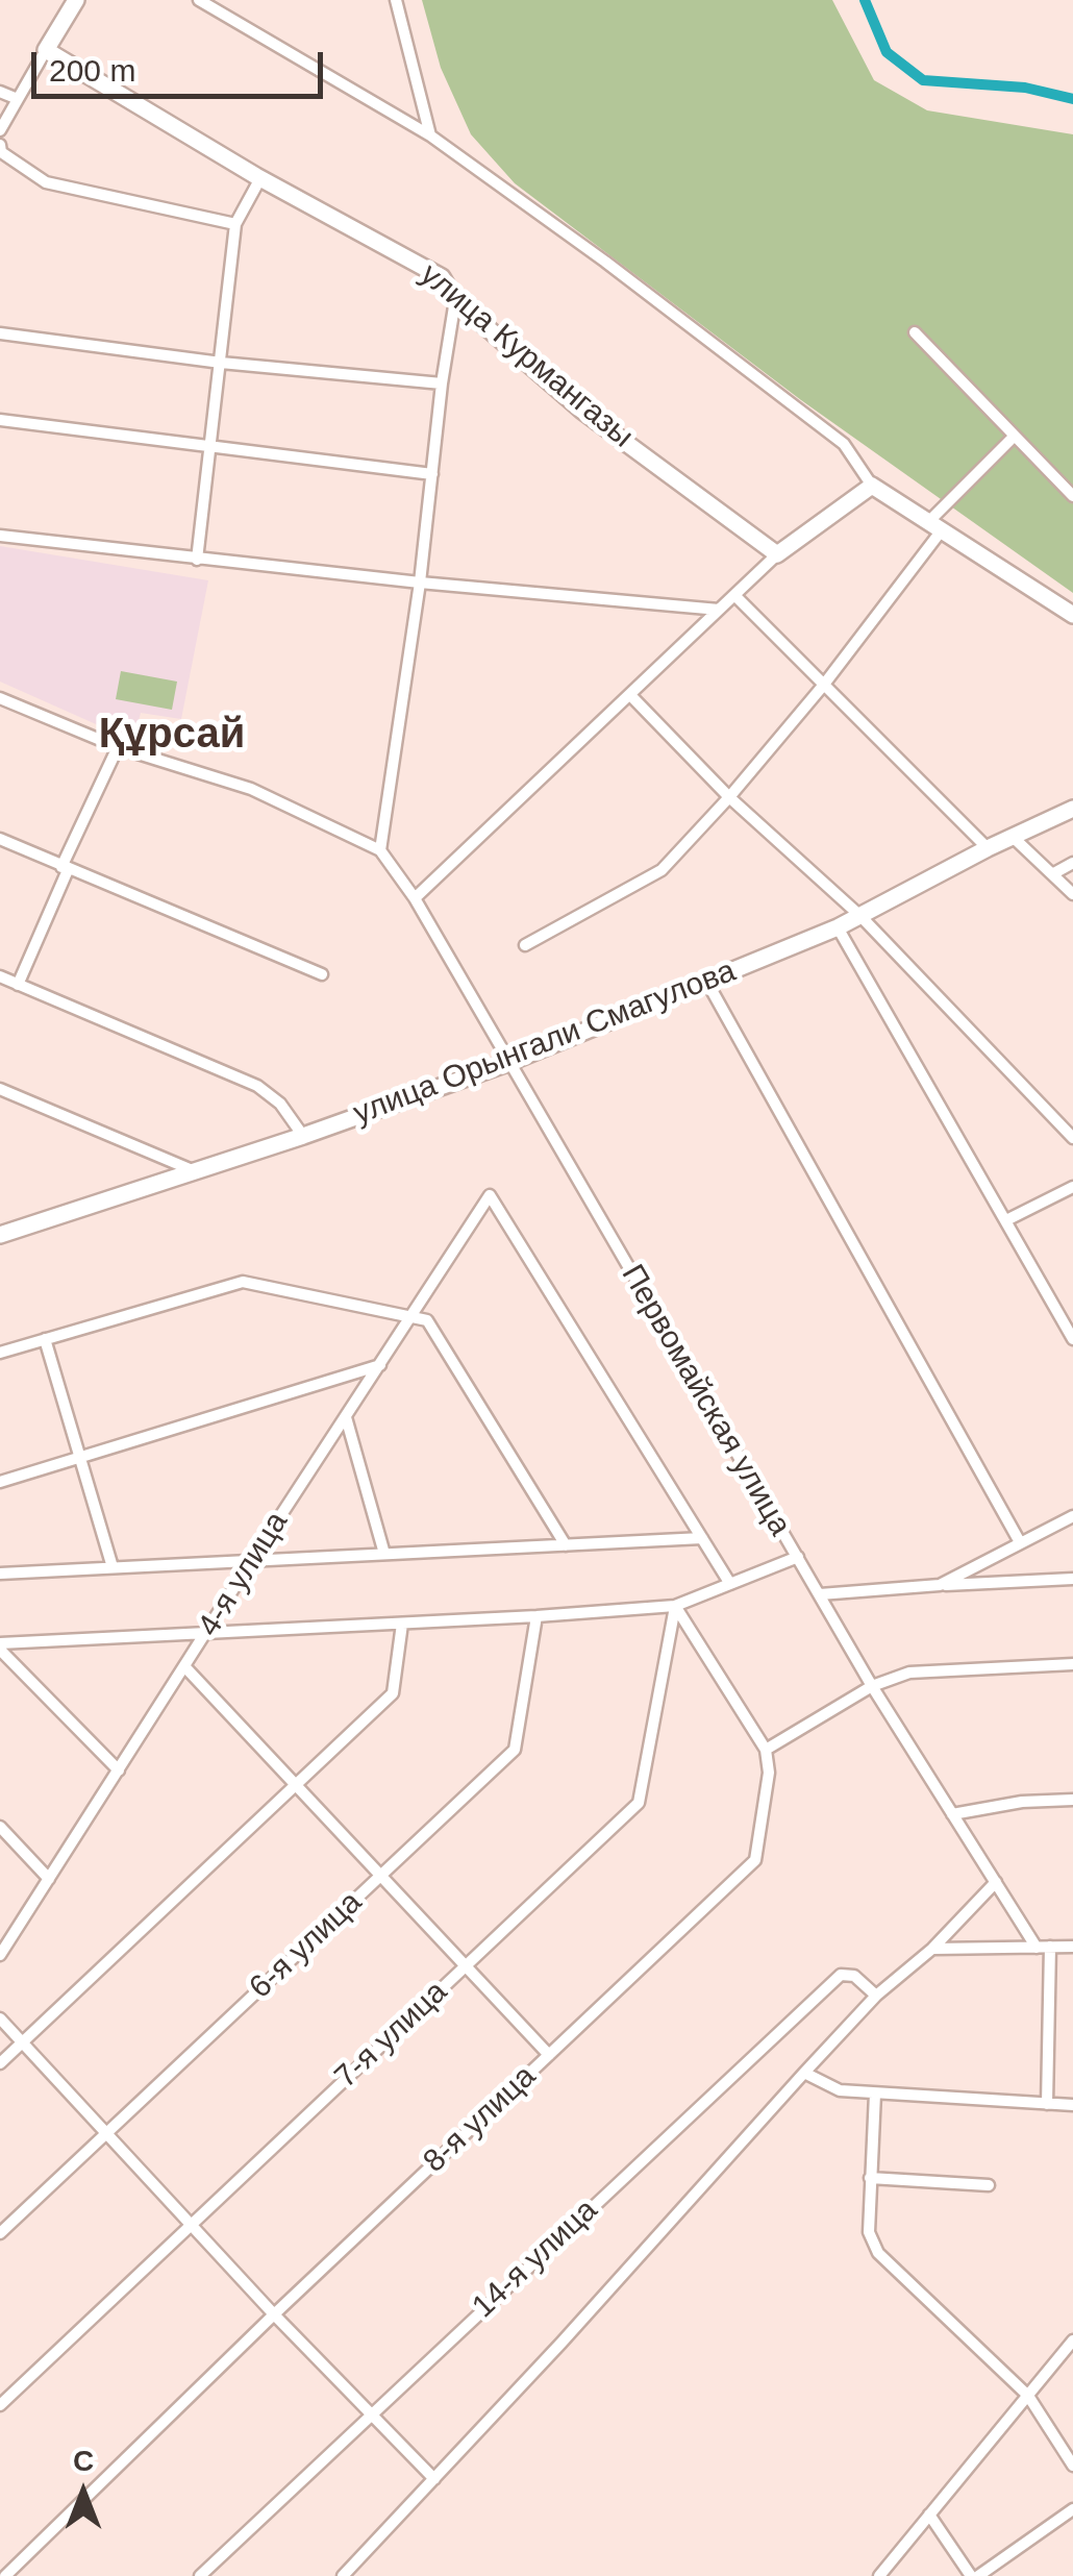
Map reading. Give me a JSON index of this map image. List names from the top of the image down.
{
  "streets": {
    "street": [
      "улица Курмангазы",
      "улица Орынгали Смагулова",
      "Первомайская улица",
      "4-я улица",
      "6-я улица",
      "7-я улица",
      "8-я улица",
      "14-я улица"
    ]
  },
  "crossings": [
    ["улица Орынгали Смагулова", "Первомайская улица"]
  ],
  "districts": ["Құрсай"],
  "scale_bar": "200 m",
  "north": "top"
}
